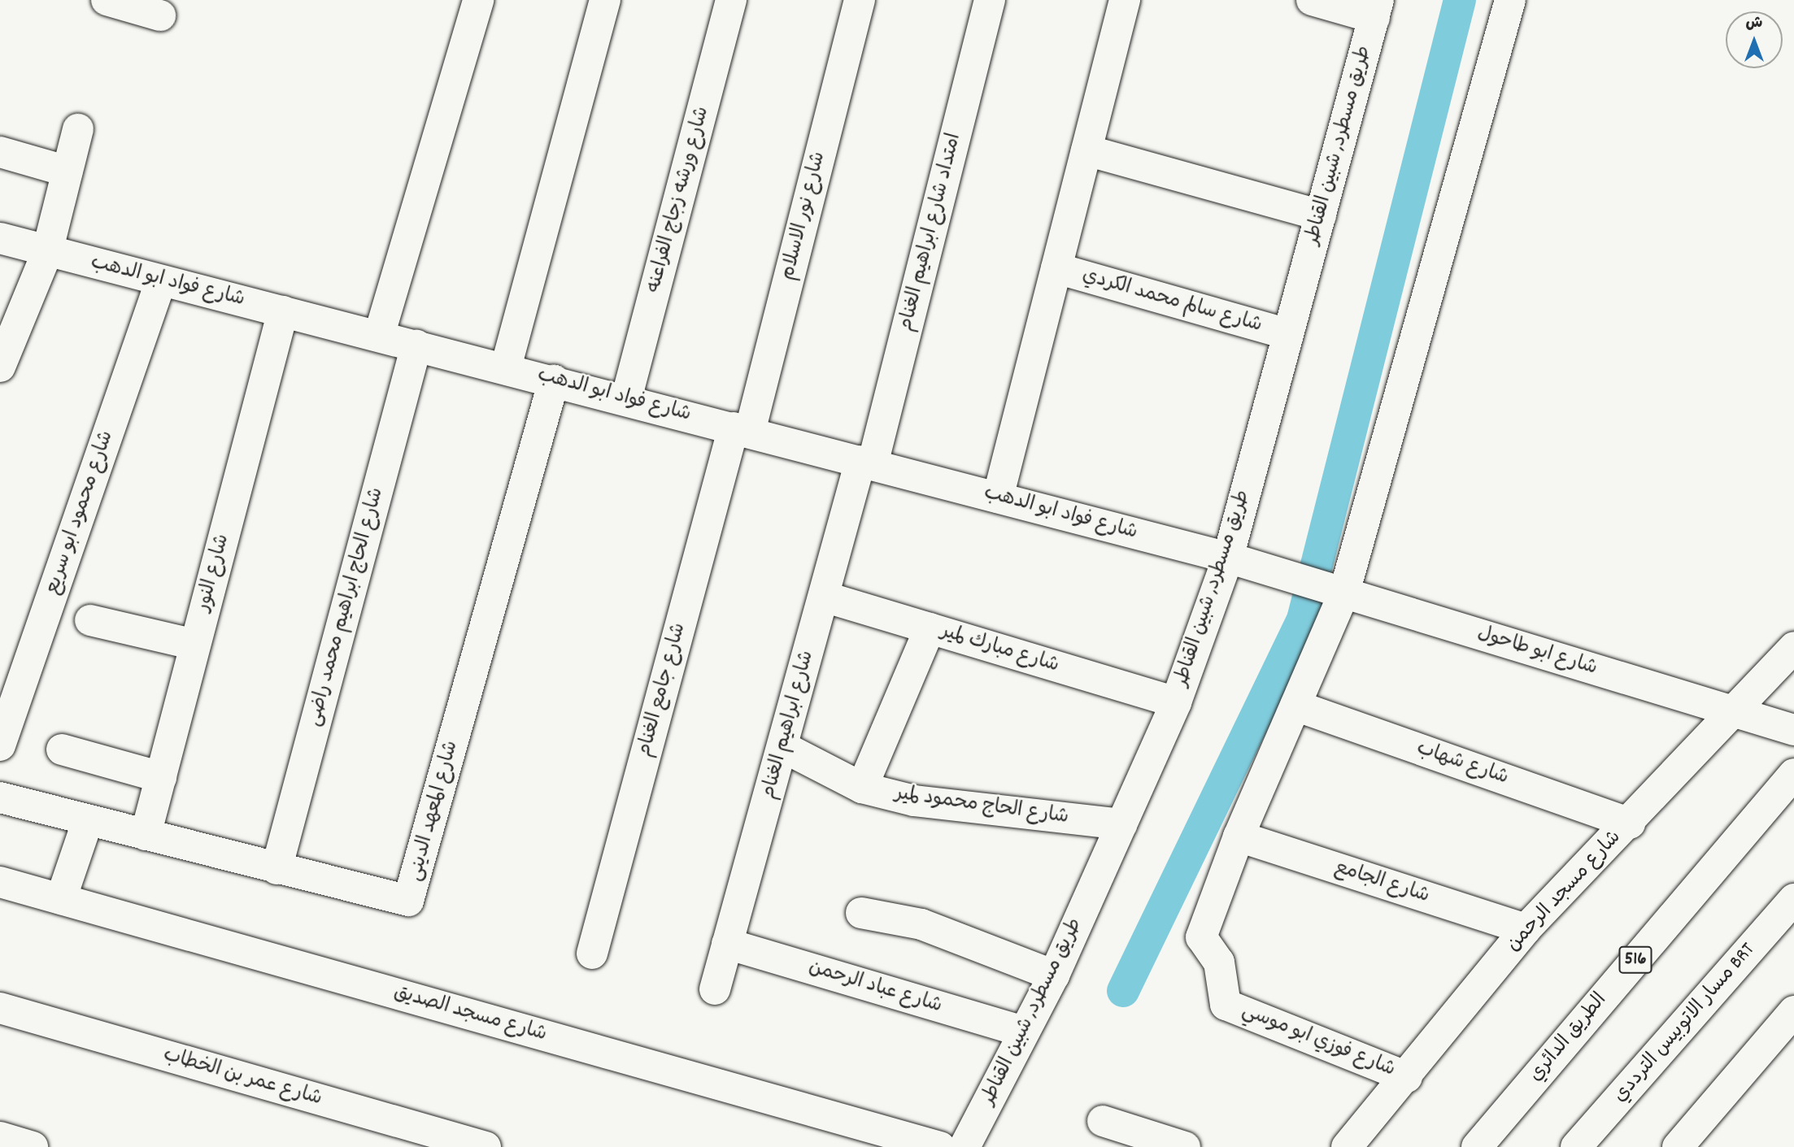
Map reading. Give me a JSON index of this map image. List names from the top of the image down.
{
  "streets": {
    "main road": [
      "طريق مسطرد, شبين القناطر",
      "شارع ورشه زجاج الفراعنه",
      "شارع نور الاسلام",
      "امتداد شارع ابراهيم الغنام",
      "شارع فواد ابو الدهب",
      "شارع سالم محمد الكردي",
      "شارع محمود ابو سريع",
      "شارع النور",
      "شارع الحاج ابراهيم محمد راضى",
      "شارع مبارك لمير",
      "شارع ابو طاحول",
      "شارع جامع الغنام",
      "شارع ابراهيم الغنام",
      "شارع شهاب",
      "شارع الحاج محمود لمير",
      "شارع المعهد الدينى",
      "شارع الجامع",
      "شارع مسجد الرحمن",
      "516",
      "شارع عباد الرحمن",
      "شارع مسجد الصديق",
      "مسار الاتوبيس الترددي BRT",
      "الطريق الدائري",
      "شارع فوزي ابو موسي",
      "شارع عمر بن الخطاب"
    ]
  },
  "crossings": [
    ["طريق مسطرد, شبين القناطر", "شارع فواد ابو الدهب"],
    ["طريق مسطرد, شبين القناطر", "شارع سالم محمد الكردي"],
    ["طريق مسطرد, شبين القناطر", "شارع مبارك لمير"],
    ["طريق مسطرد, شبين القناطر", "شارع الحاج محمود لمير"],
    ["طريق مسطرد, شبين القناطر", "شارع عباد الرحمن"],
    ["شارع ورشه زجاج الفراعنه", "شارع فواد ابو الدهب"],
    ["شارع نور الاسلام", "شارع فواد ابو الدهب"],
    ["شارع نور الاسلام", "شارع جامع الغنام"],
    ["امتداد شارع ابراهيم الغنام", "شارع فواد ابو الدهب"],
    ["امتداد شارع ابراهيم الغنام", "شارع ابراهيم الغنام"],
    ["شارع فواد ابو الدهب", "شارع محمود ابو سريع"],
    ["شارع فواد ابو الدهب", "شارع النور"],
    ["شارع فواد ابو الدهب", "شارع الحاج ابراهيم محمد راضى"],
    ["شارع فواد ابو الدهب", "شارع ابو طاحول"],
    ["شارع فواد ابو الدهب", "شارع جامع الغنام"],
    ["شارع فواد ابو الدهب", "شارع ابراهيم الغنام"],
    ["شارع فواد ابو الدهب", "شارع المعهد الدينى"],
    ["شارع النور", "شارع المعهد الدينى"],
    ["شارع الحاج ابراهيم محمد راضى", "شارع المعهد الدينى"],
    ["شارع مبارك لمير", "شارع ابراهيم الغنام"],
    ["شارع ابو طاحول", "شارع مسجد الرحمن"],
    ["شارع ابراهيم الغنام", "شارع الحاج محمود لمير"],
    ["شارع ابراهيم الغنام", "شارع عباد الرحمن"],
    ["شارع شهاب", "شارع مسجد الرحمن"],
    ["شارع الجامع", "شارع مسجد الرحمن"],
    ["شارع الجامع", "شارع فوزي ابو موسي"],
    ["شارع مسجد الرحمن", "شارع فوزي ابو موسي"]
  ],
  "north": "top"
}
